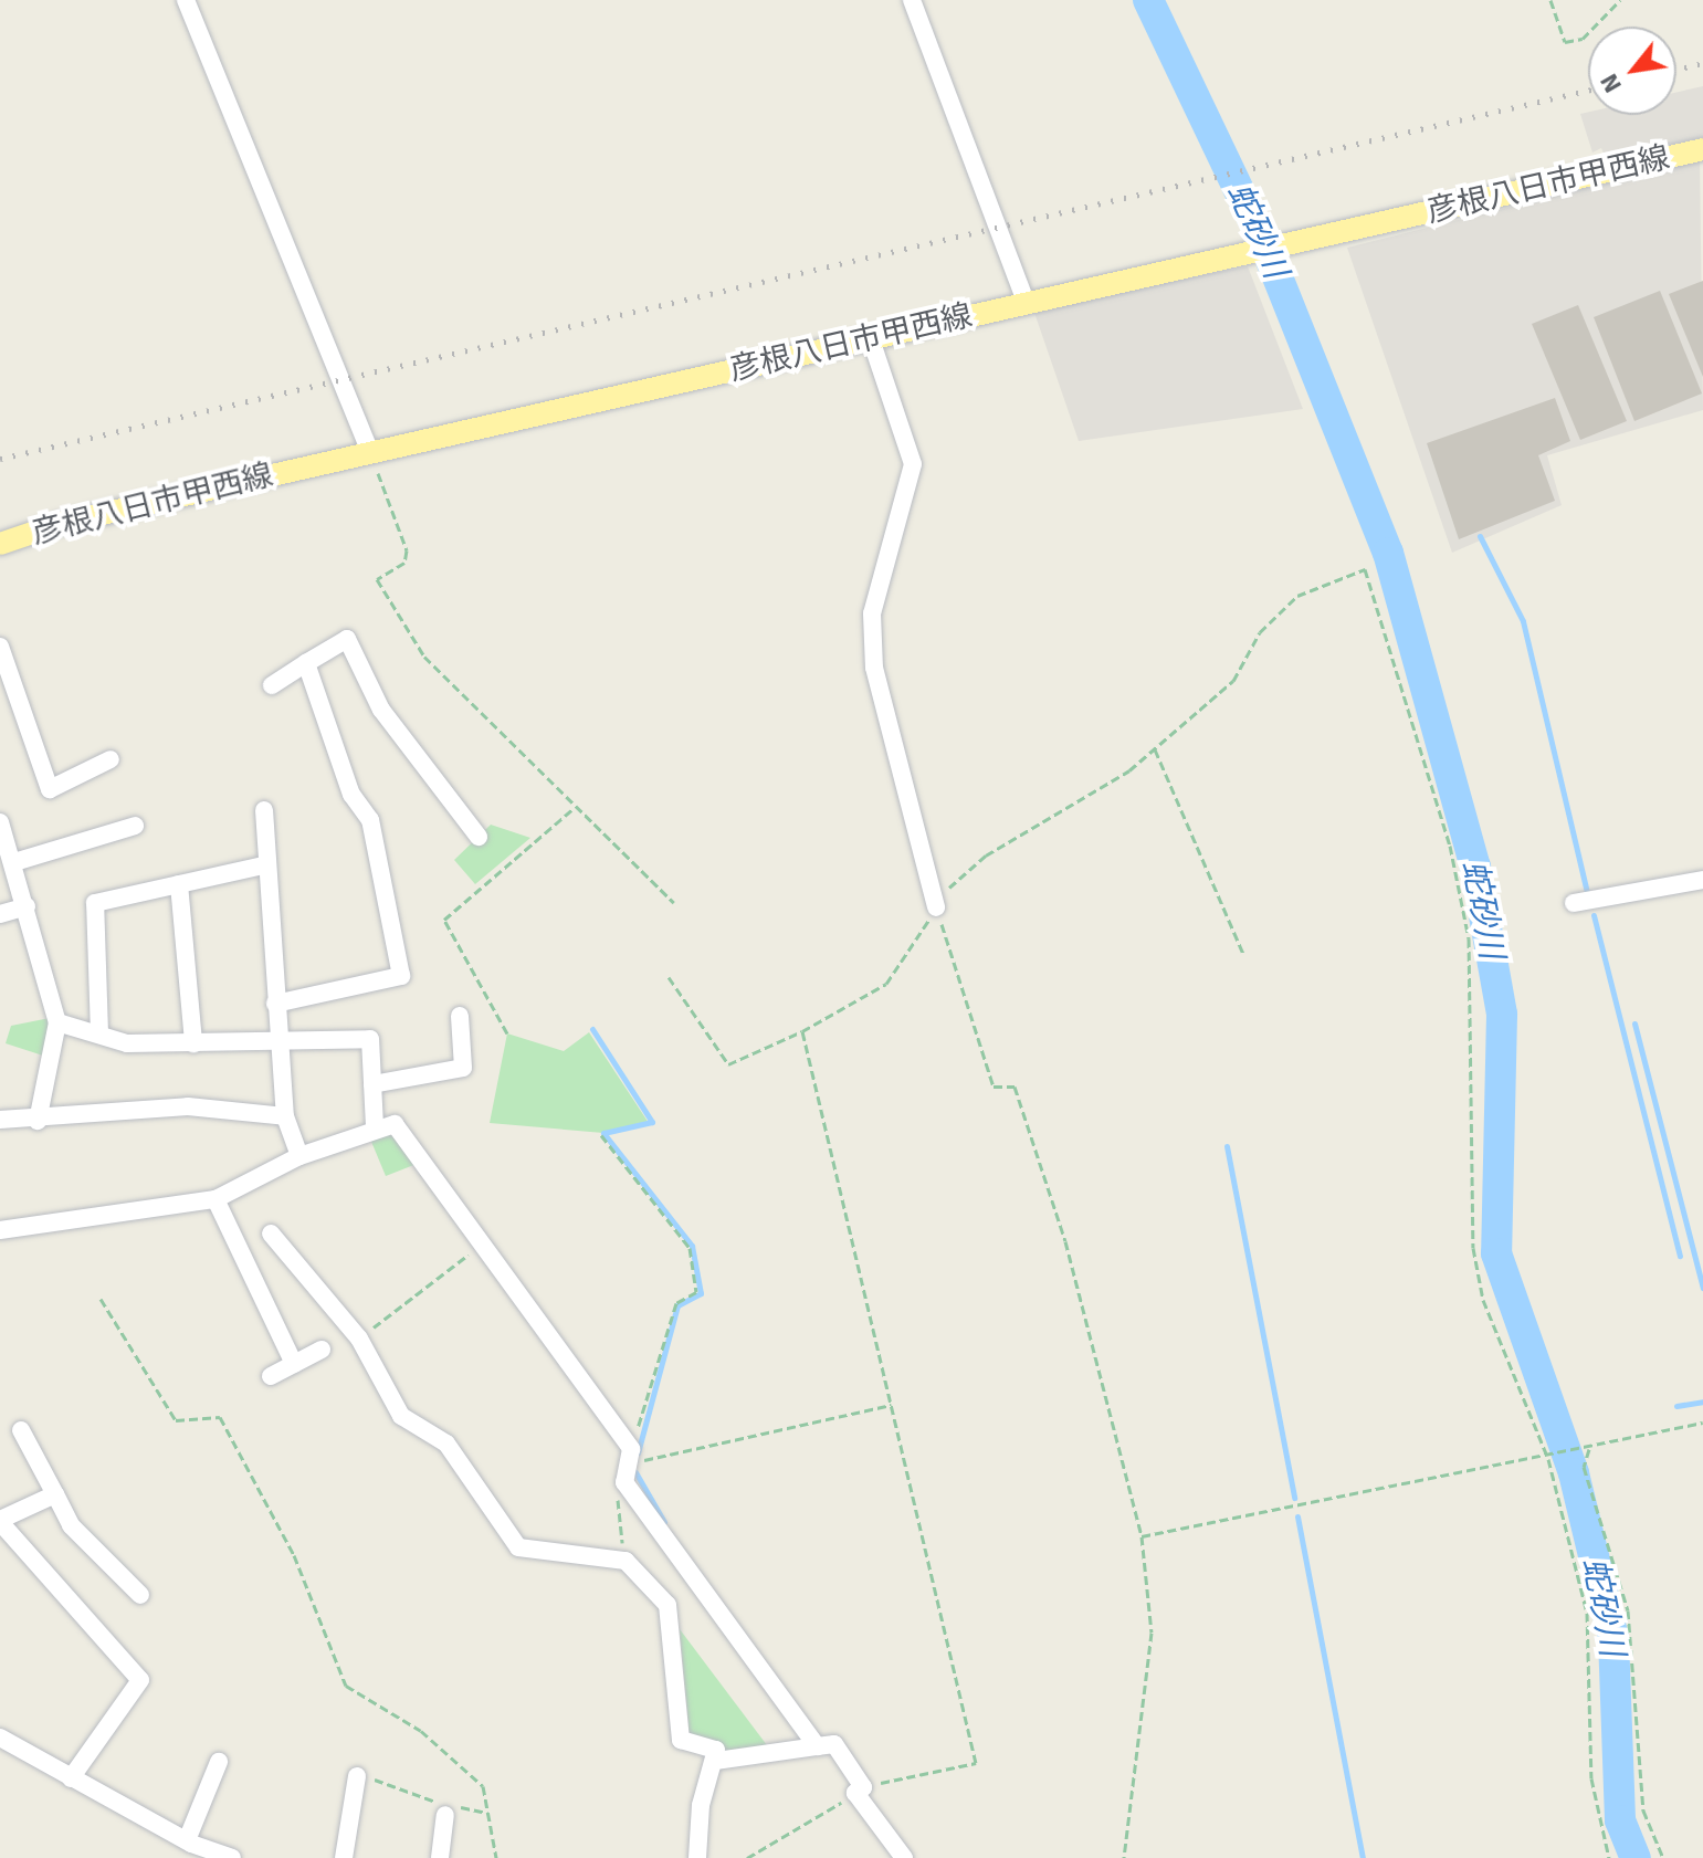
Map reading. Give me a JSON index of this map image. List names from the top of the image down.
{
  "streets": {
    "main road": ["彦根八日市甲西線"]
  },
  "water": ["蛇砂川"],
  "north": "bottom left"
}
